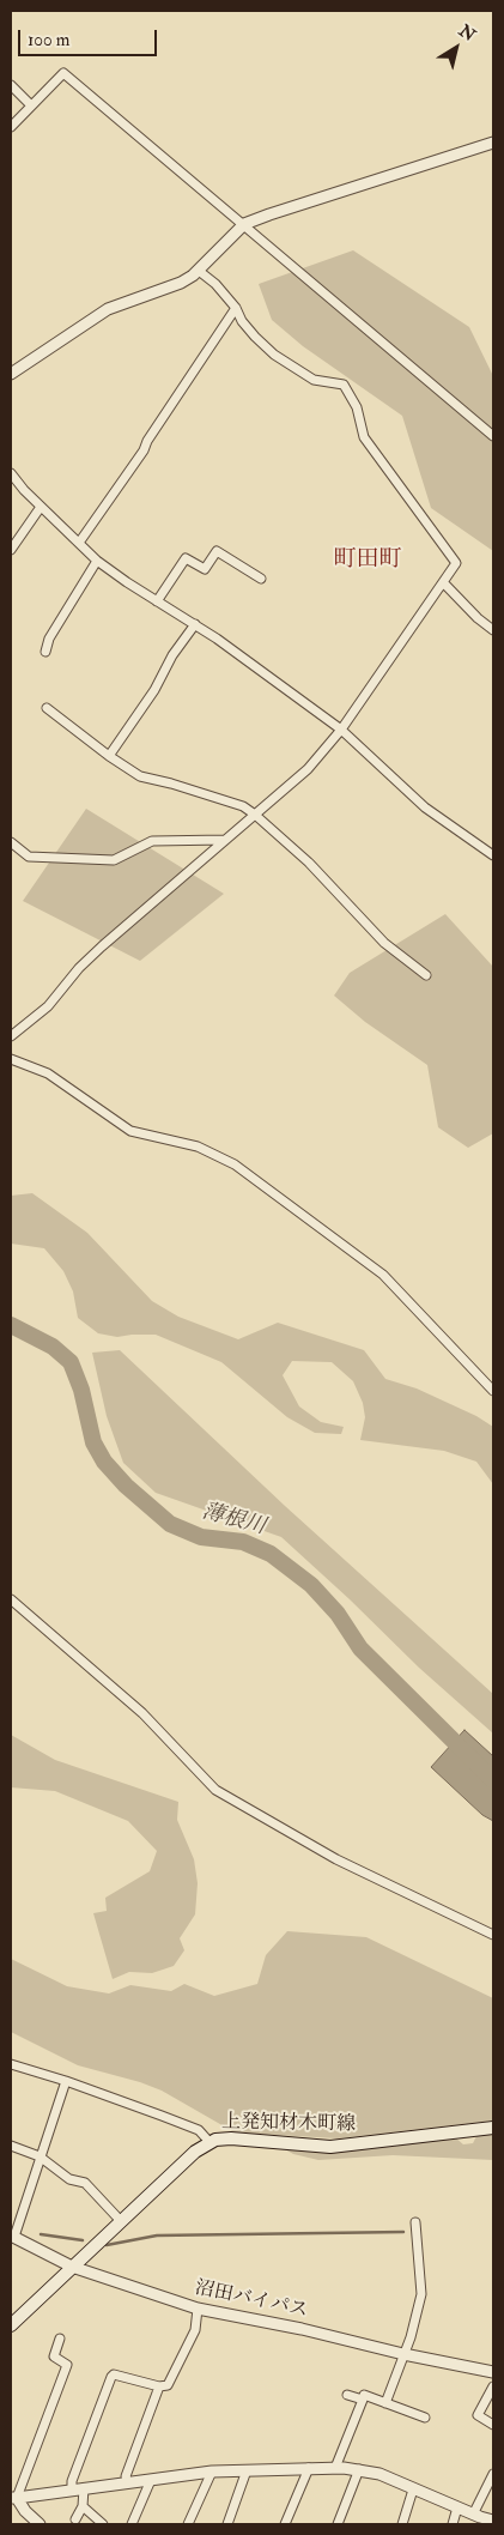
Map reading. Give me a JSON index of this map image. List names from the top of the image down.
{
  "streets": {
    "main road": ["上発知材木町線"],
    "street": ["沼田バイパス"]
  },
  "crossings": [
    ["上発知材木町線", "沼田バイパス"]
  ],
  "districts": ["町田町"],
  "water": ["薄根川"],
  "scale_bar": "100 m",
  "north": "top right"
}
